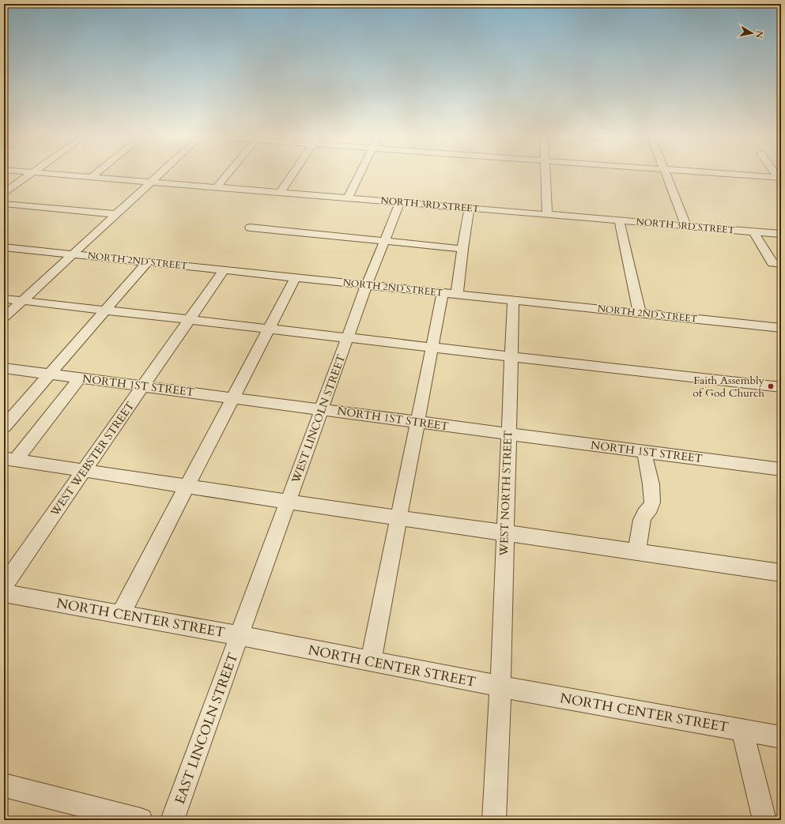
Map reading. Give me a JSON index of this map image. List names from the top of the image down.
{
  "streets": {
    "street": [
      "NORTH 3RD STREET",
      "NORTH 2ND STREET",
      "NORTH 1ST STREET",
      "WEST LINCOLN STREET",
      "WEST WEBSTER STREET",
      "WEST NORTH STREET",
      "NORTH CENTER STREET",
      "EAST LINCOLN STREET"
    ]
  },
  "crossings": [
    ["NORTH 3RD STREET", "WEST LINCOLN STREET"],
    ["NORTH 2ND STREET", "WEST LINCOLN STREET"],
    ["NORTH 2ND STREET", "WEST WEBSTER STREET"],
    ["NORTH 2ND STREET", "WEST NORTH STREET"],
    ["NORTH 1ST STREET", "WEST LINCOLN STREET"],
    ["NORTH 1ST STREET", "WEST WEBSTER STREET"],
    ["NORTH 1ST STREET", "WEST NORTH STREET"],
    ["WEST LINCOLN STREET", "NORTH CENTER STREET"],
    ["WEST LINCOLN STREET", "EAST LINCOLN STREET"],
    ["WEST NORTH STREET", "NORTH CENTER STREET"],
    ["NORTH CENTER STREET", "EAST LINCOLN STREET"]
  ],
  "places": ["Faith Assembly of God Church"],
  "north": "right"
}
